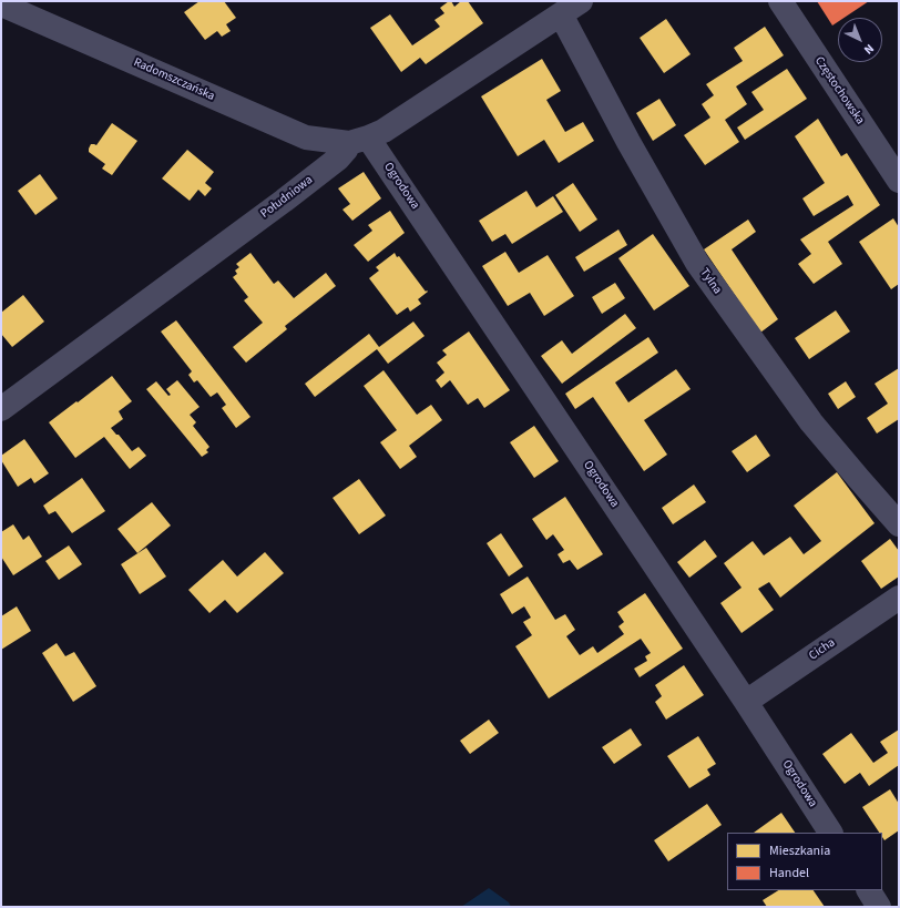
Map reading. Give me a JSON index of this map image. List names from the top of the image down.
{
  "streets": {
    "street": [
      "Radomszczańska",
      "Częstochowska",
      "Ogrodowa",
      "Południowa",
      "Tylna",
      "Cicha"
    ]
  },
  "crossings": [
    ["Radomszczańska", "Ogrodowa"],
    ["Radomszczańska", "Południowa"],
    ["Ogrodowa", "Południowa"],
    ["Ogrodowa", "Cicha"],
    ["Południowa", "Tylna"]
  ],
  "legend": ["Mieszkania", "Handel"],
  "north": "bottom right"
}
